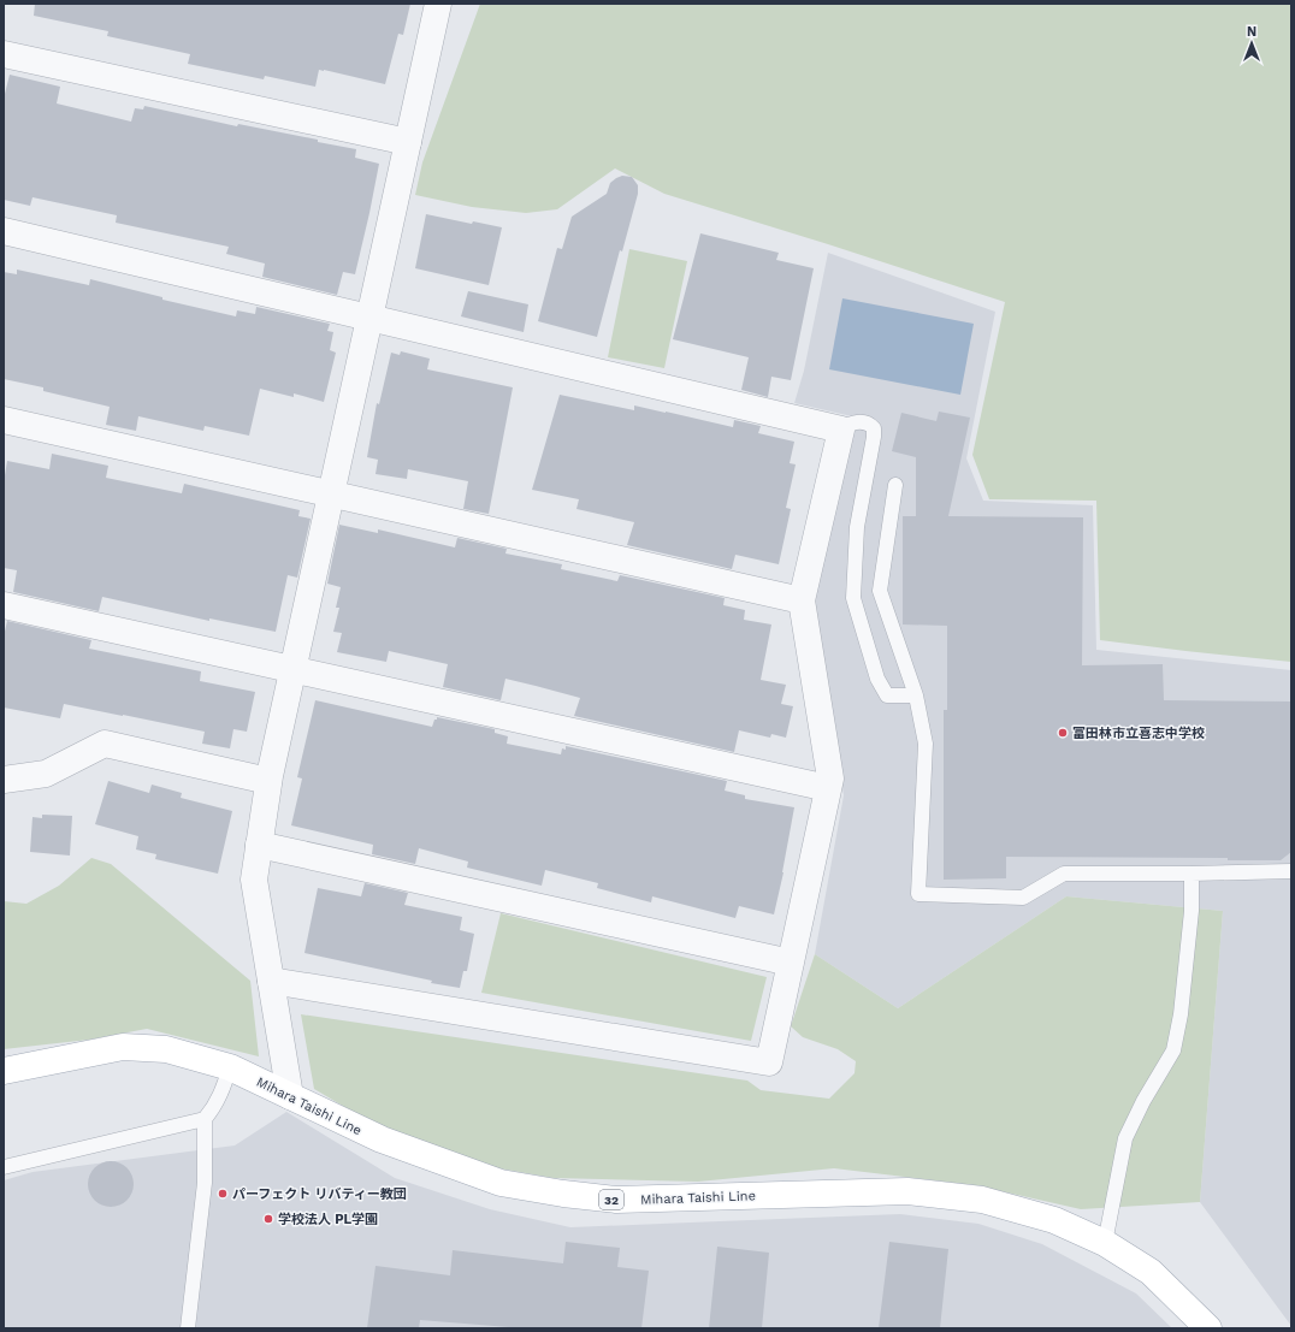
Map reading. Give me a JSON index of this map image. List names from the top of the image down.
{
  "streets": {
    "main road": ["Mihara Taishi Line", "32"]
  },
  "places": ["富田林市立喜志中学校", "パーフェクト リバティー教団", "学校法人 PL学園"],
  "north": "top"
}
